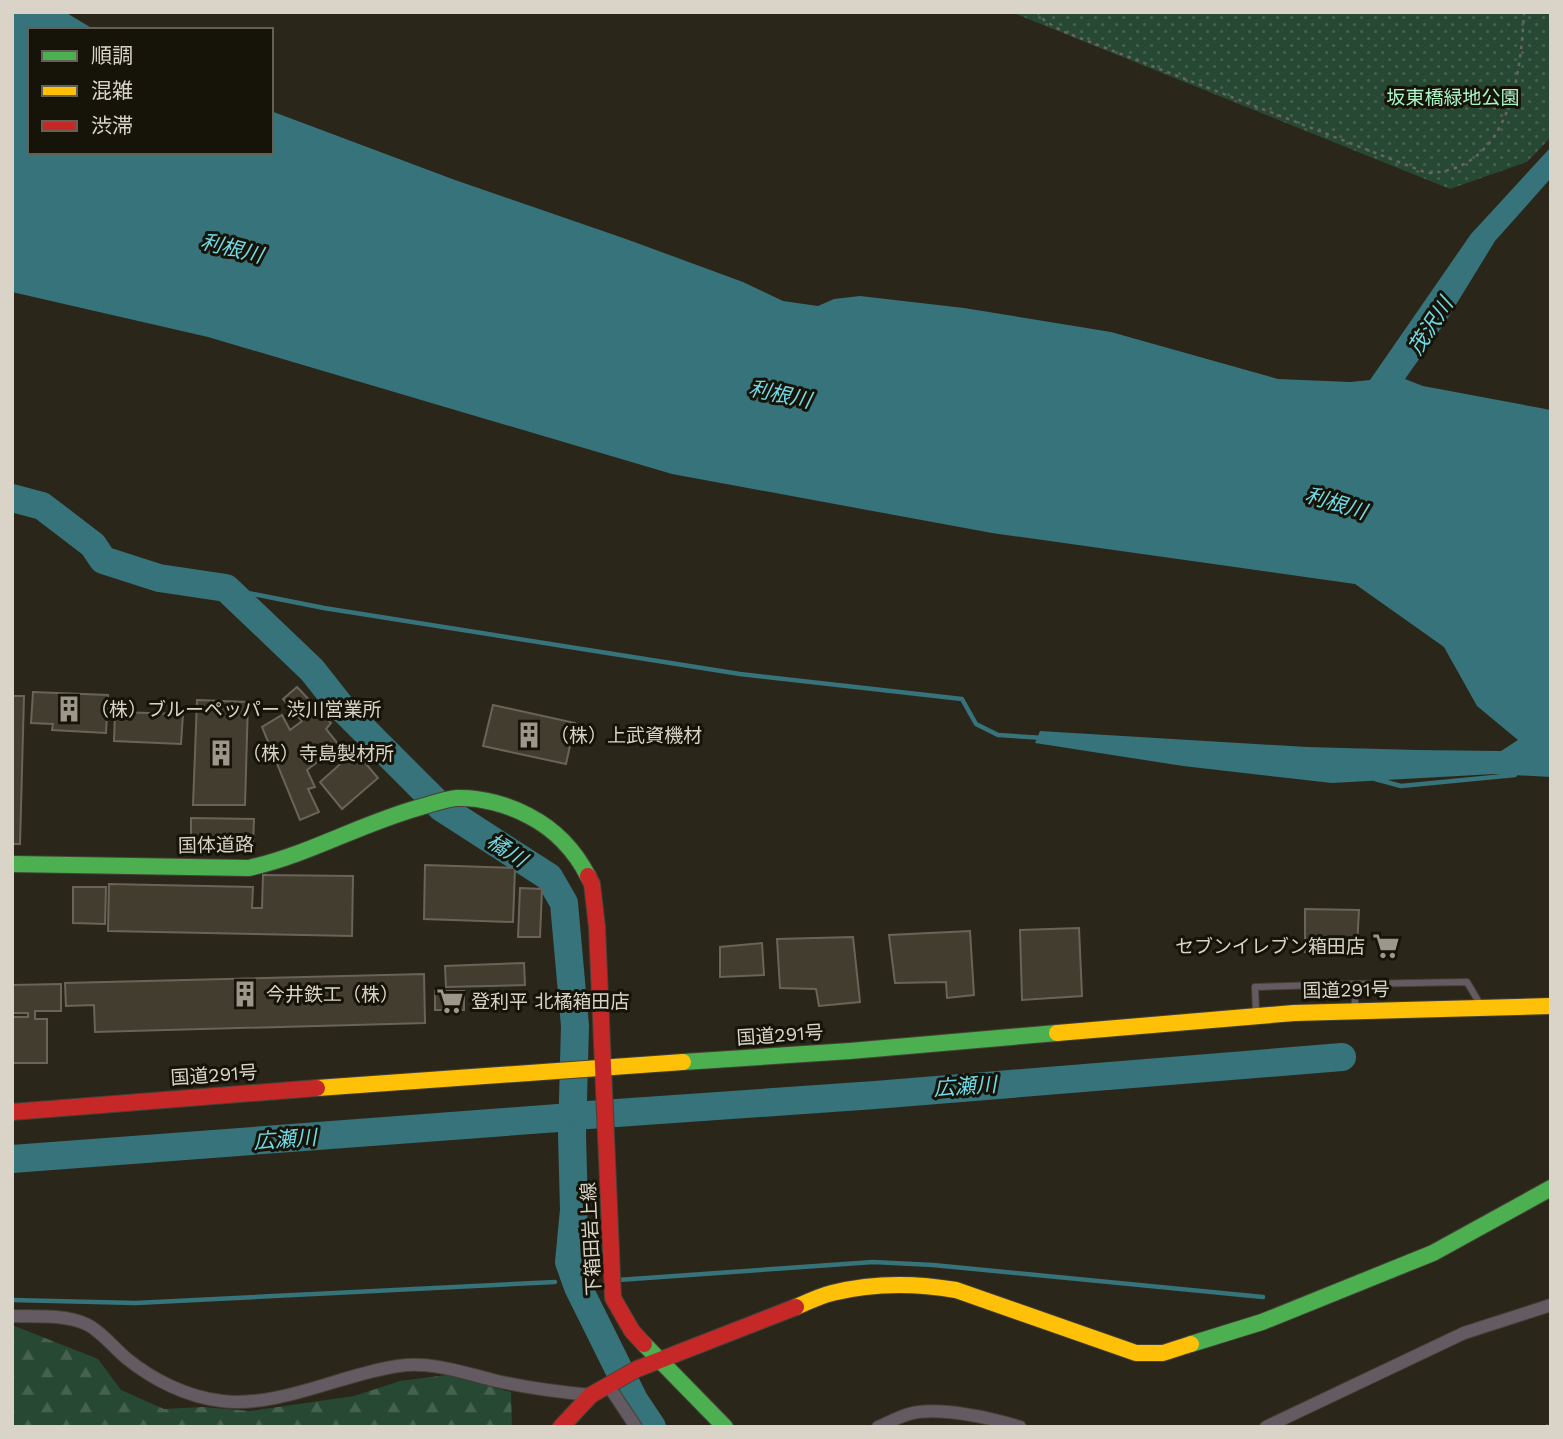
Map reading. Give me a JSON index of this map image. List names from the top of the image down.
{
  "streets": {
    "main road": ["国体道路", "国道291号", "下箱田岩上線"]
  },
  "crossings": [
    ["国体道路", "国道291号"],
    ["国体道路", "下箱田岩上線"],
    ["国道291号", "下箱田岩上線"]
  ],
  "water": [
    "利根川",
    "茂沢川",
    "橘川",
    "広瀬川"
  ],
  "parks": ["坂東橋緑地公園"],
  "places": {
    "building": [
      "（株）ブルーペッパー 渋川営業所",
      "（株）上武資機材",
      "（株）寺島製材所",
      "今井鉄工（株）"
    ],
    "supermarket": ["セブンイレブン箱田店", "登利平 北橘箱田店"]
  },
  "legend": ["順調", "混雑", "渋滞"]
}
